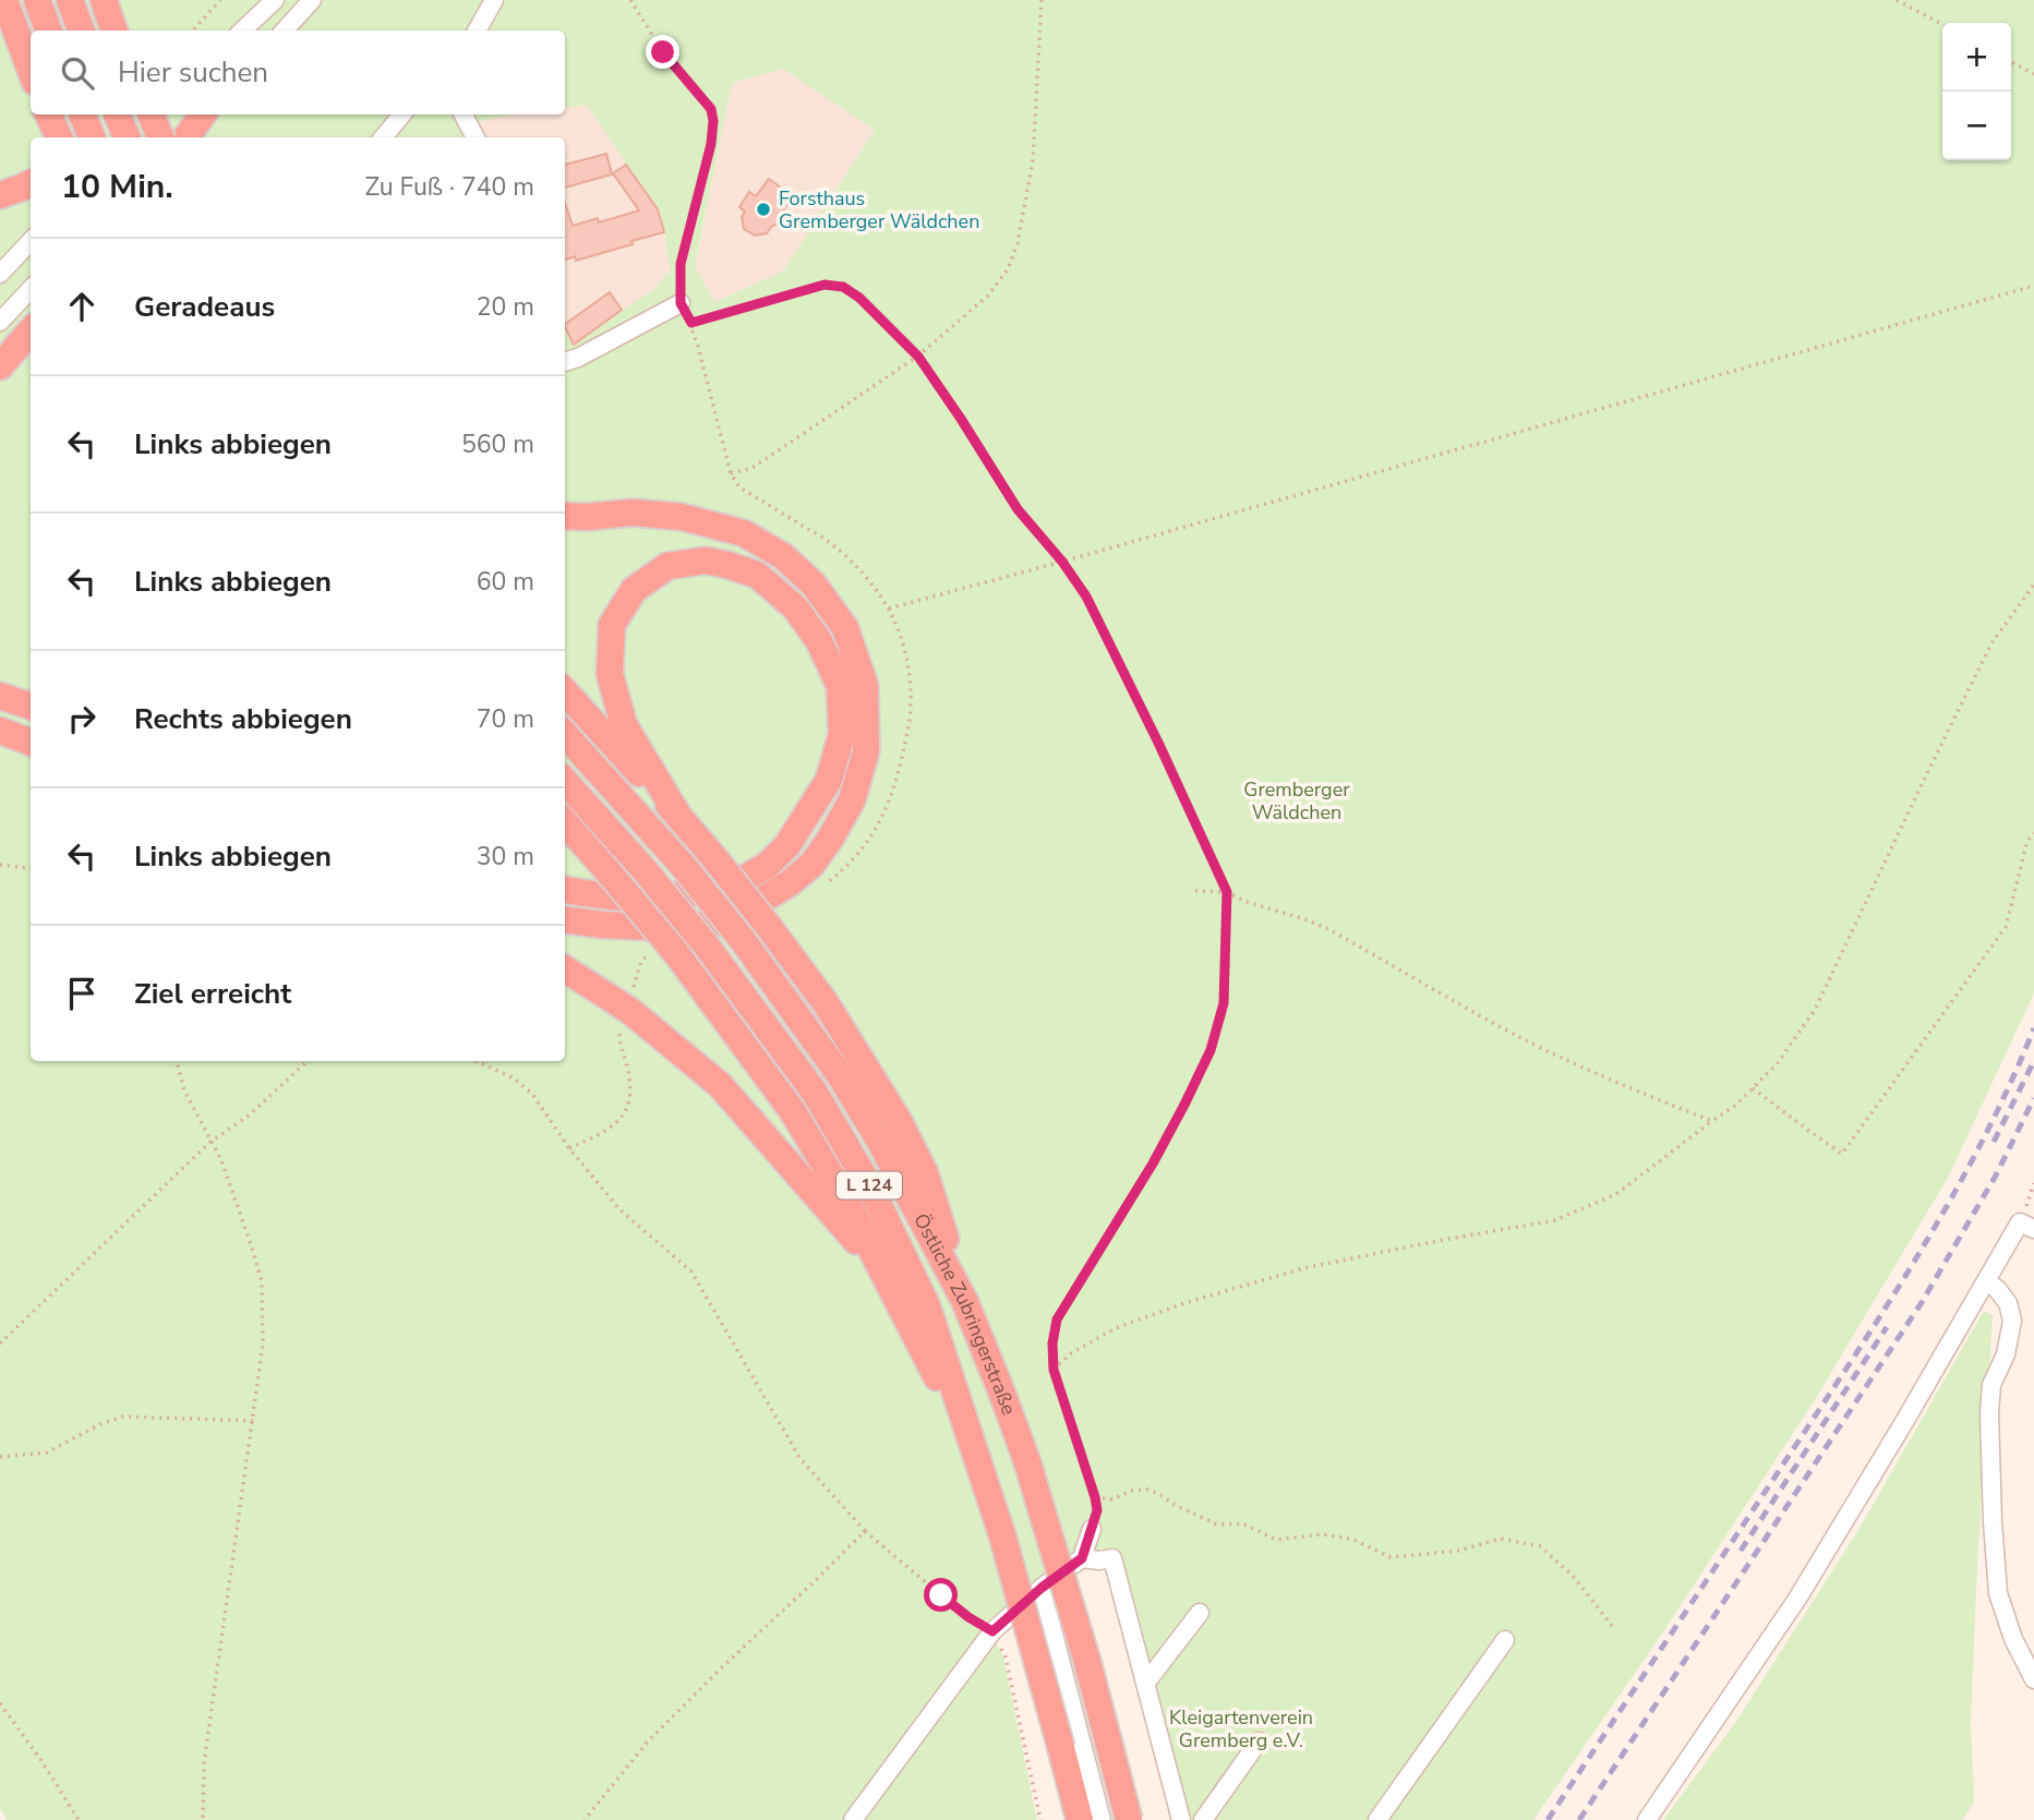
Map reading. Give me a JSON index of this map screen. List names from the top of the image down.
{
  "streets": {
    "highway": ["L 124", "Östliche Zubringerstraße"]
  },
  "parks": ["Gremberger Wäldchen", "Kleigartenverein Gremberg e.V."],
  "places": ["Forsthaus Gremberger Wäldchen"],
  "page": {
    "map_buttons": ["+", "−"],
    "search": "Hier suchen",
    "heading": ["10 Min.", "Zu Fuß · 740 m"],
    "list": [
      ["Geradeaus", "20 m"],
      ["Links abbiegen", "560 m"],
      ["Links abbiegen", "60 m"],
      ["Rechts abbiegen", "70 m"],
      ["Links abbiegen", "30 m"],
      "Ziel erreicht"
    ]
  }
}
